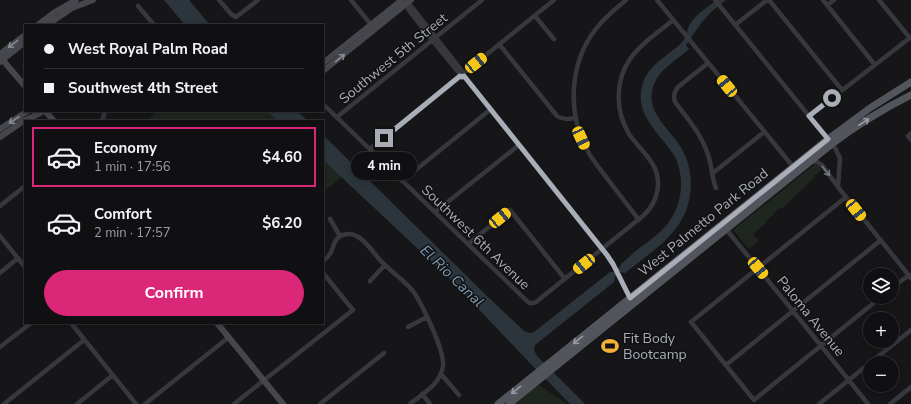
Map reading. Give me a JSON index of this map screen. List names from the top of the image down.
{
  "streets": {
    "main road": ["West Palmetto Park Road"],
    "street": ["Southwest 5th Street", "Southwest 6th Avenue", "Paloma Avenue"]
  },
  "crossings": [
    ["Southwest 5th Street", "Southwest 6th Avenue"],
    ["West Palmetto Park Road", "Paloma Avenue"]
  ],
  "water": ["El Rio Canal"],
  "places": {
    "sports": ["Fit Body Bootcamp"]
  },
  "page": {
    "banner": ["West Royal Palm Road", "Southwest 4th Street"],
    "list": [
      {
        "name": "Economy",
        "note": "1 min · 17:56",
        "value": "$4.60"
      },
      {
        "name": "Comfort",
        "note": "2 min · 17:57",
        "value": "$6.20"
      }
    ],
    "bubble": "4 min",
    "buttons": "Confirm",
    "map_buttons": ["+", "−"]
  }
}
